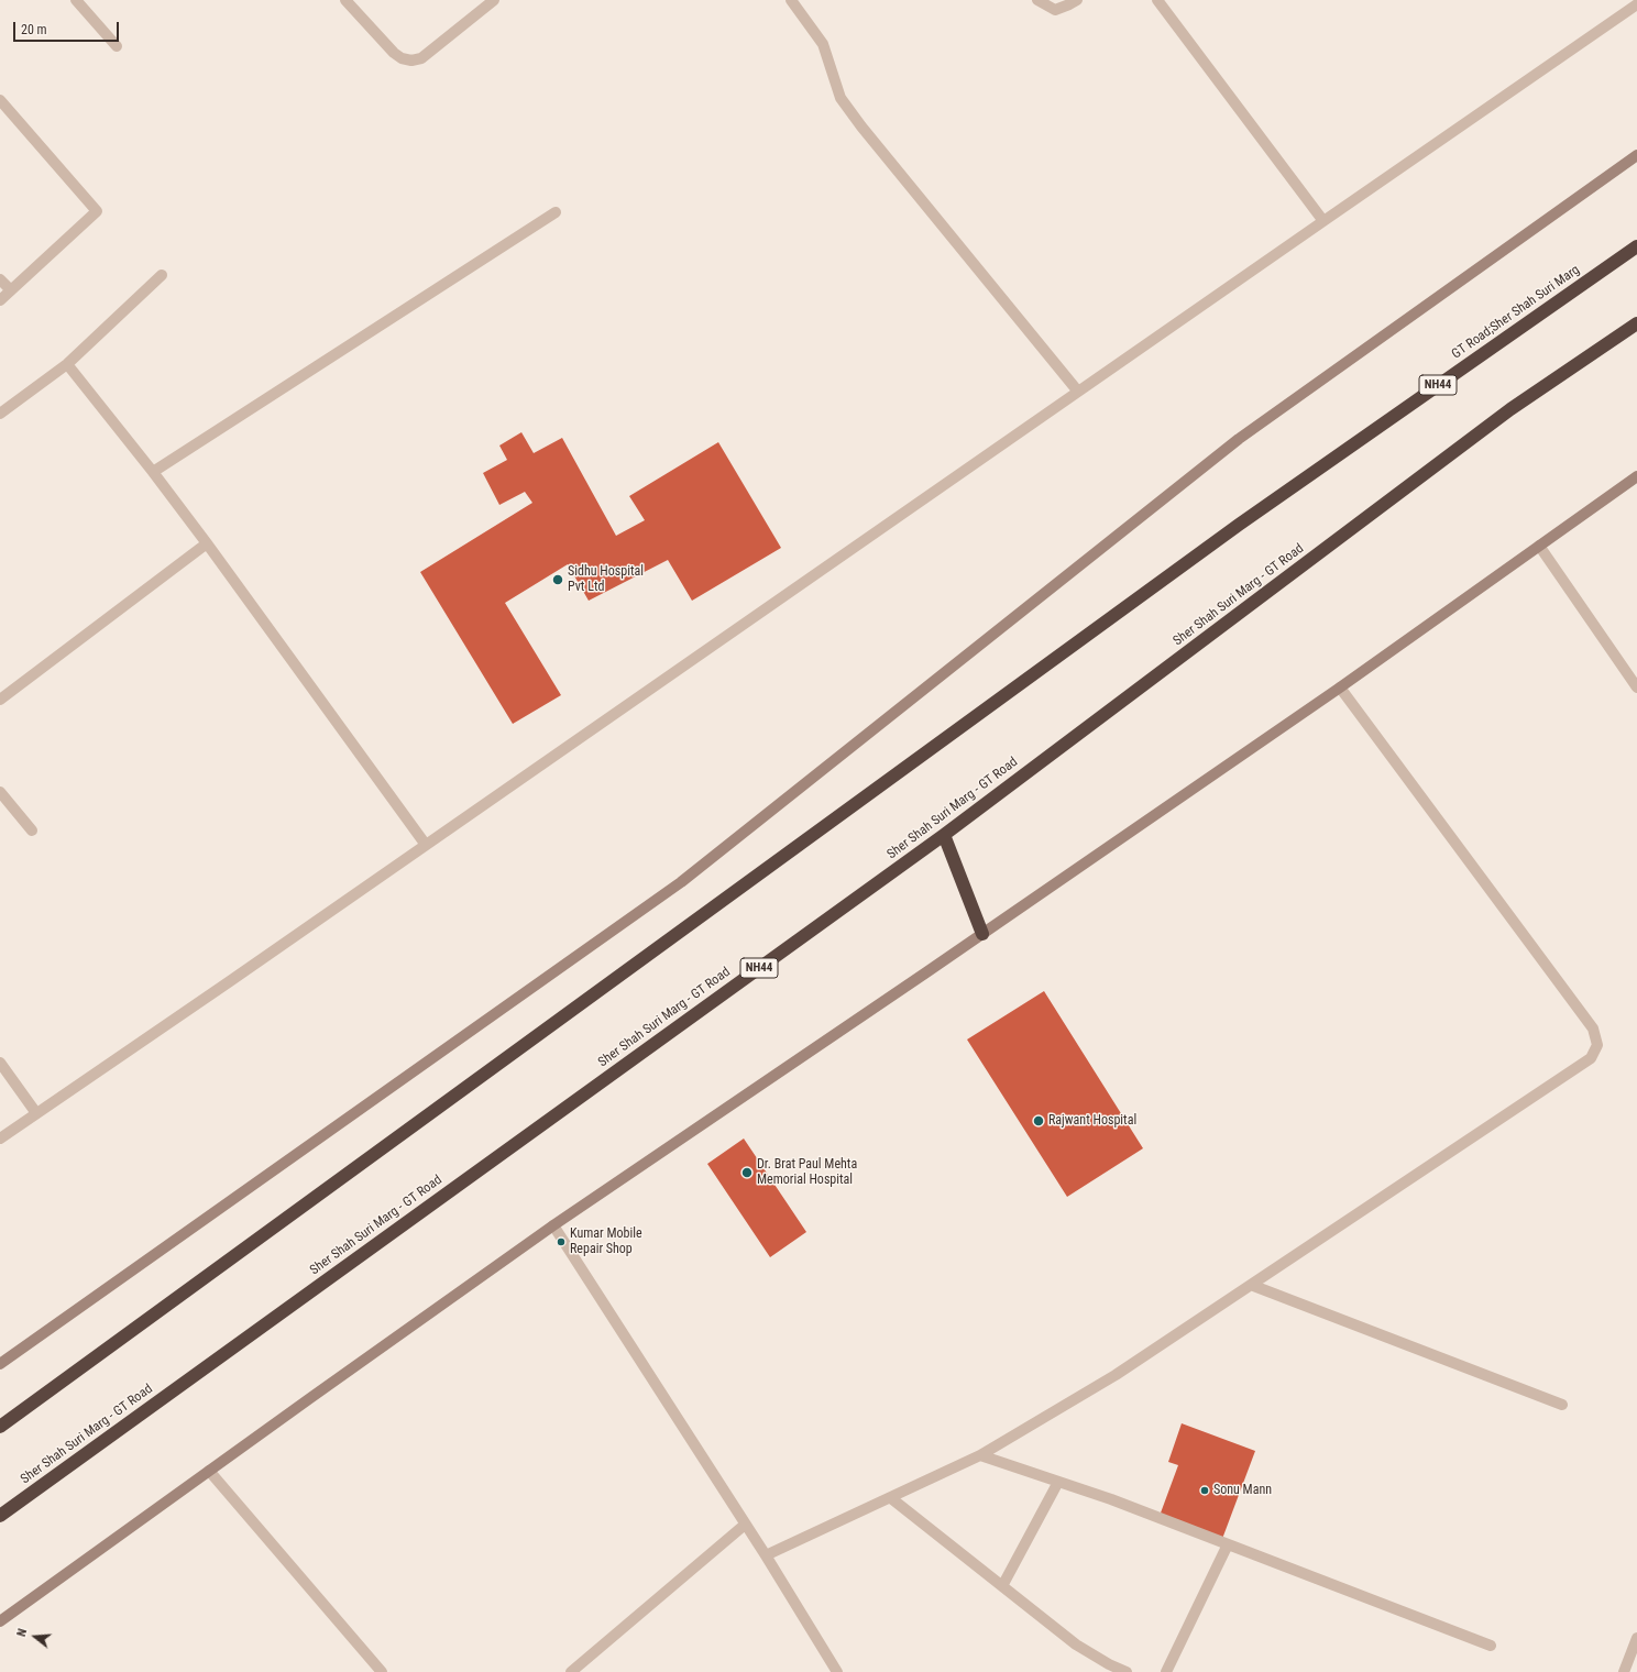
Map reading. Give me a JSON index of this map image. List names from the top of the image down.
{
  "streets": {
    "highway": ["GT Road;Sher Shah Suri Marg", "NH44", "Sher Shah Suri Marg - GT Road"]
  },
  "places": [
    "Sidhu Hospital Pvt Ltd",
    "Rajwant Hospital",
    "Dr. Brat Paul Mehta Memorial Hospital",
    "Kumar Mobile Repair Shop",
    "Sonu Mann"
  ],
  "scale_bar": "20 m",
  "north": "left"
}
